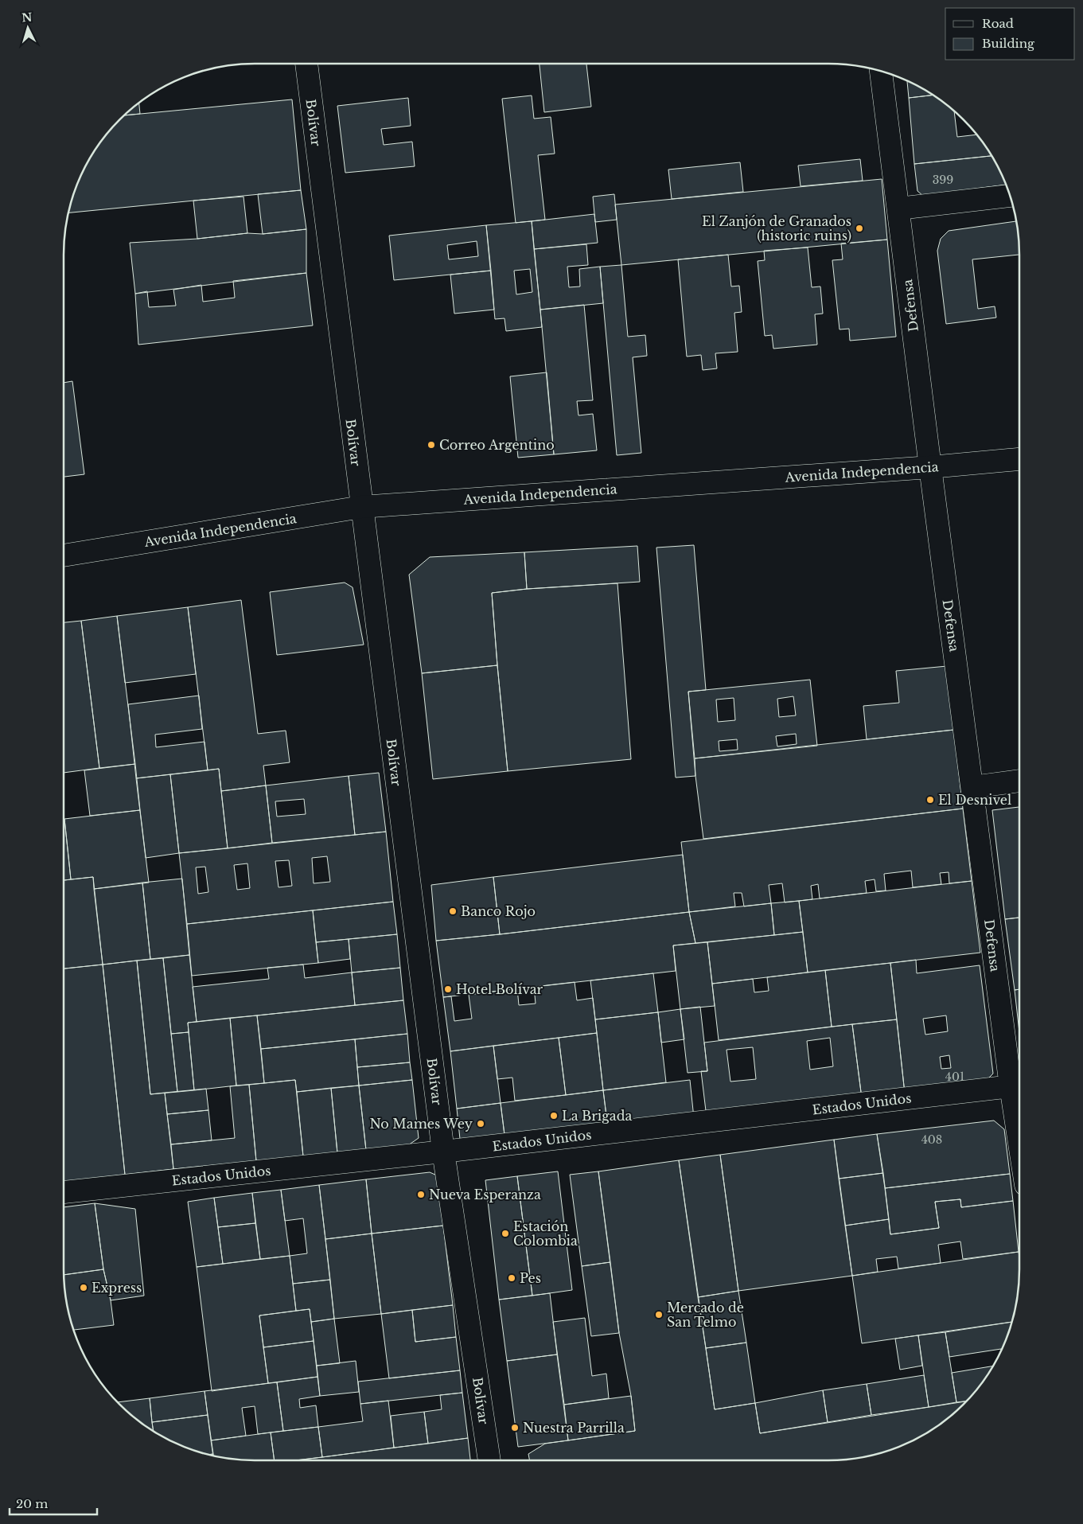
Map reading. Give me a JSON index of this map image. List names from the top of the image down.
{
  "streets": {
    "street": [
      "Bolívar",
      "Defensa",
      "Avenida Independencia",
      "Estados Unidos"
    ]
  },
  "crossings": [
    ["Bolívar", "Avenida Independencia"],
    ["Bolívar", "Estados Unidos"],
    ["Defensa", "Avenida Independencia"],
    ["Defensa", "Estados Unidos"]
  ],
  "places": [
    "El Zanjón de Granados (historic ruins)",
    "Correo Argentino",
    "El Desnivel",
    "Banco Rojo",
    "Hotel Bolívar",
    "La Brigada",
    "No Mames Wey",
    "Nueva Esperanza",
    "Estación Colombia",
    "Pes",
    "Express",
    "Mercado de San Telmo",
    "Nuestra Parrilla"
  ],
  "house_numbers": ["399", "401", "408"],
  "legend": ["Road", "Building"],
  "scale_bar": "20 m",
  "north": "top"
}
